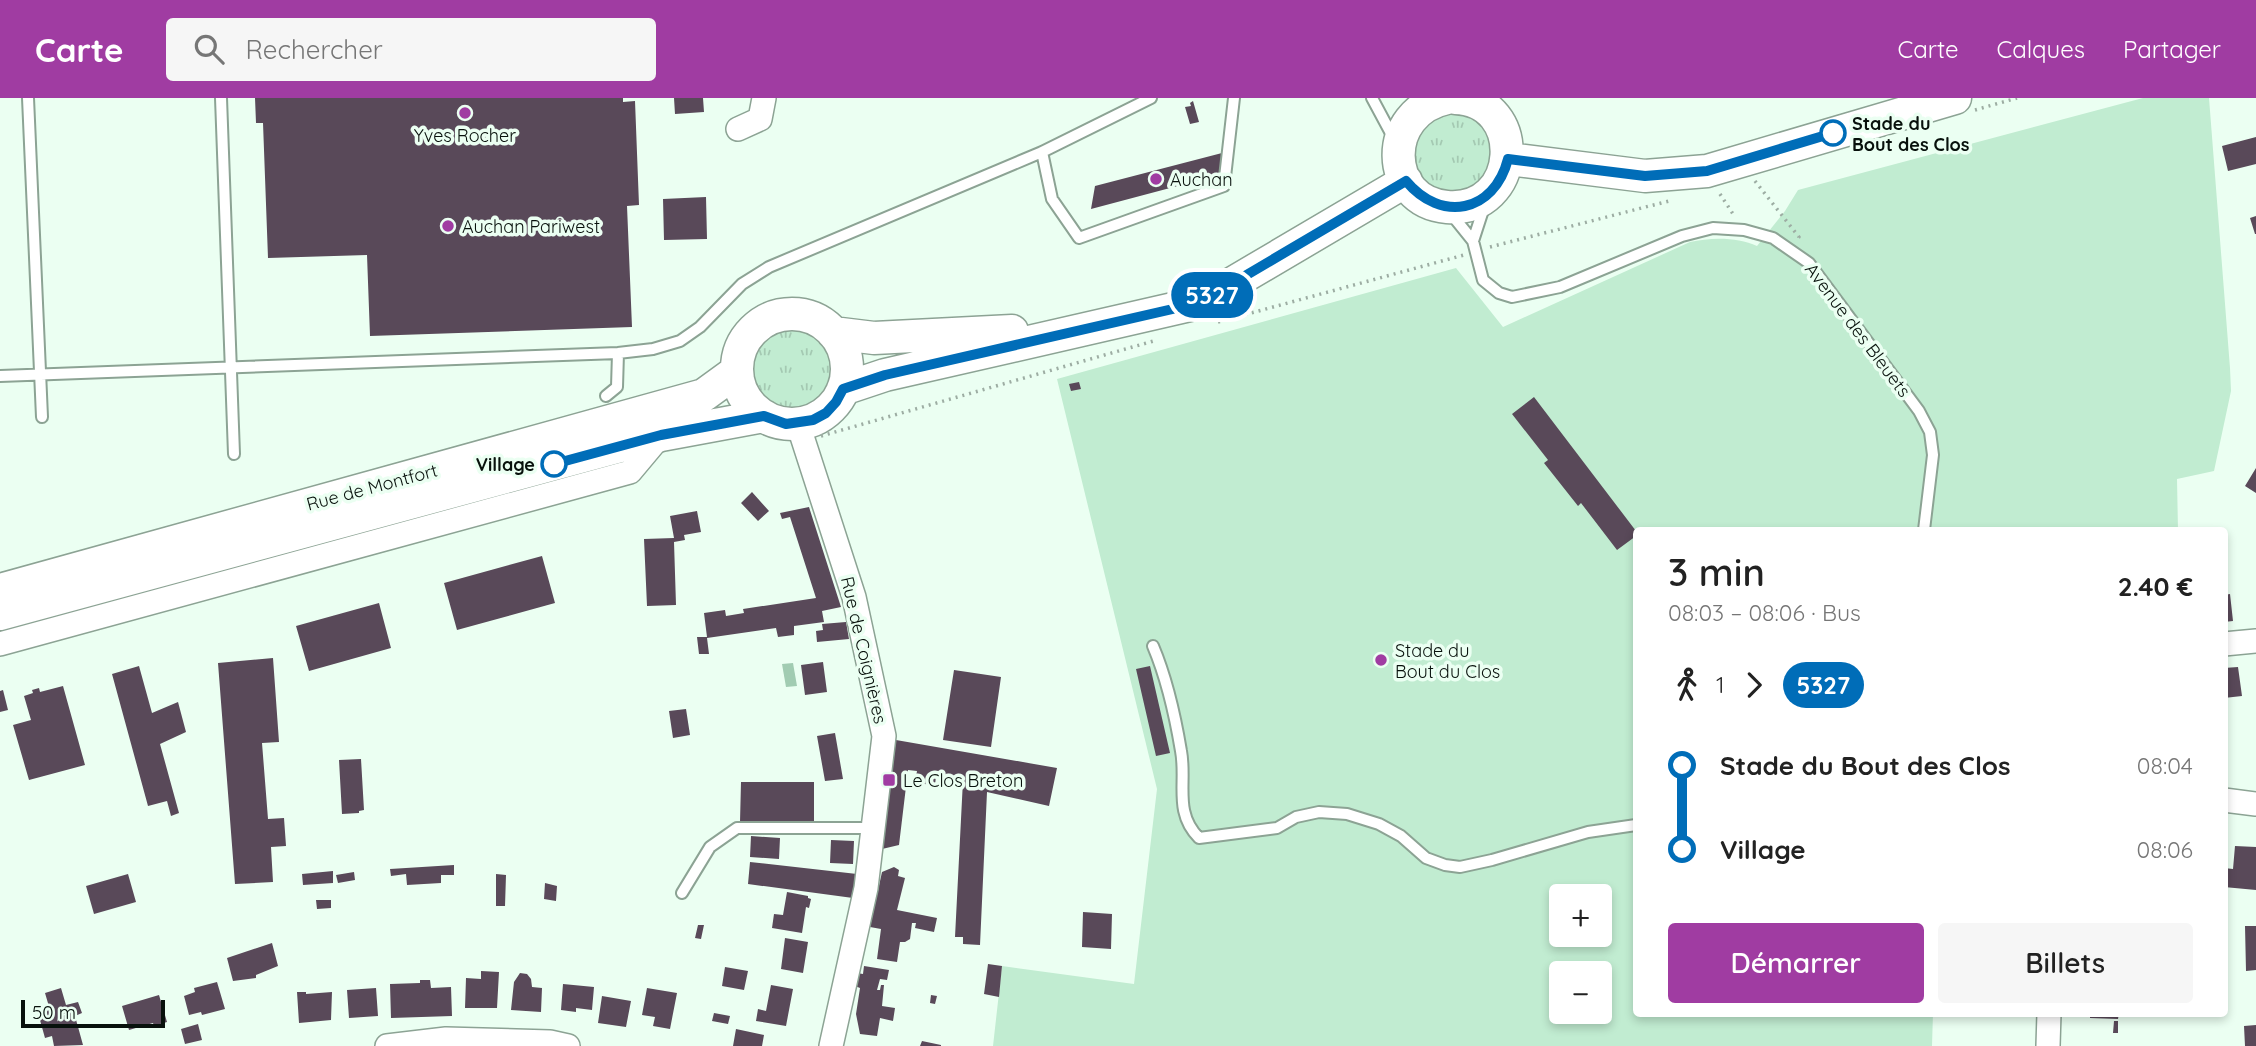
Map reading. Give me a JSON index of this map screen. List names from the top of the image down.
{
  "streets": {
    "street": ["Rue de Montfort", "Rue de Coignières"],
    "lane": ["Avenue des Bleuets"]
  },
  "crossings": [
    ["Rue de Montfort", "Rue de Coignières"]
  ],
  "places": {
    "other": [
      "Yves Rocher",
      "Stade du Bout des Clos",
      "Auchan",
      "Auchan Pariwest",
      "Village",
      "Stade du Bout du Clos"
    ],
    "transit": ["Le Clos Breton"]
  },
  "lines": ["bus line 5327"],
  "scale_bar": "50 m",
  "page": {
    "header": "Carte",
    "search": "Rechercher",
    "nav": ["Carte", "Calques", "Partager"],
    "on_map": "5327",
    "heading": ["3 min", "08:03 – 08:06 · Bus", "2.40 €"],
    "legs": ["1", "5327"],
    "list": [
      {
        "name": "Stade du Bout des Clos",
        "value": "08:04"
      },
      {
        "name": "Village",
        "value": "08:06"
      }
    ],
    "map_buttons": ["+", "−"],
    "buttons": ["Démarrer", "Billets"],
    "scale": "50 m"
  }
}
